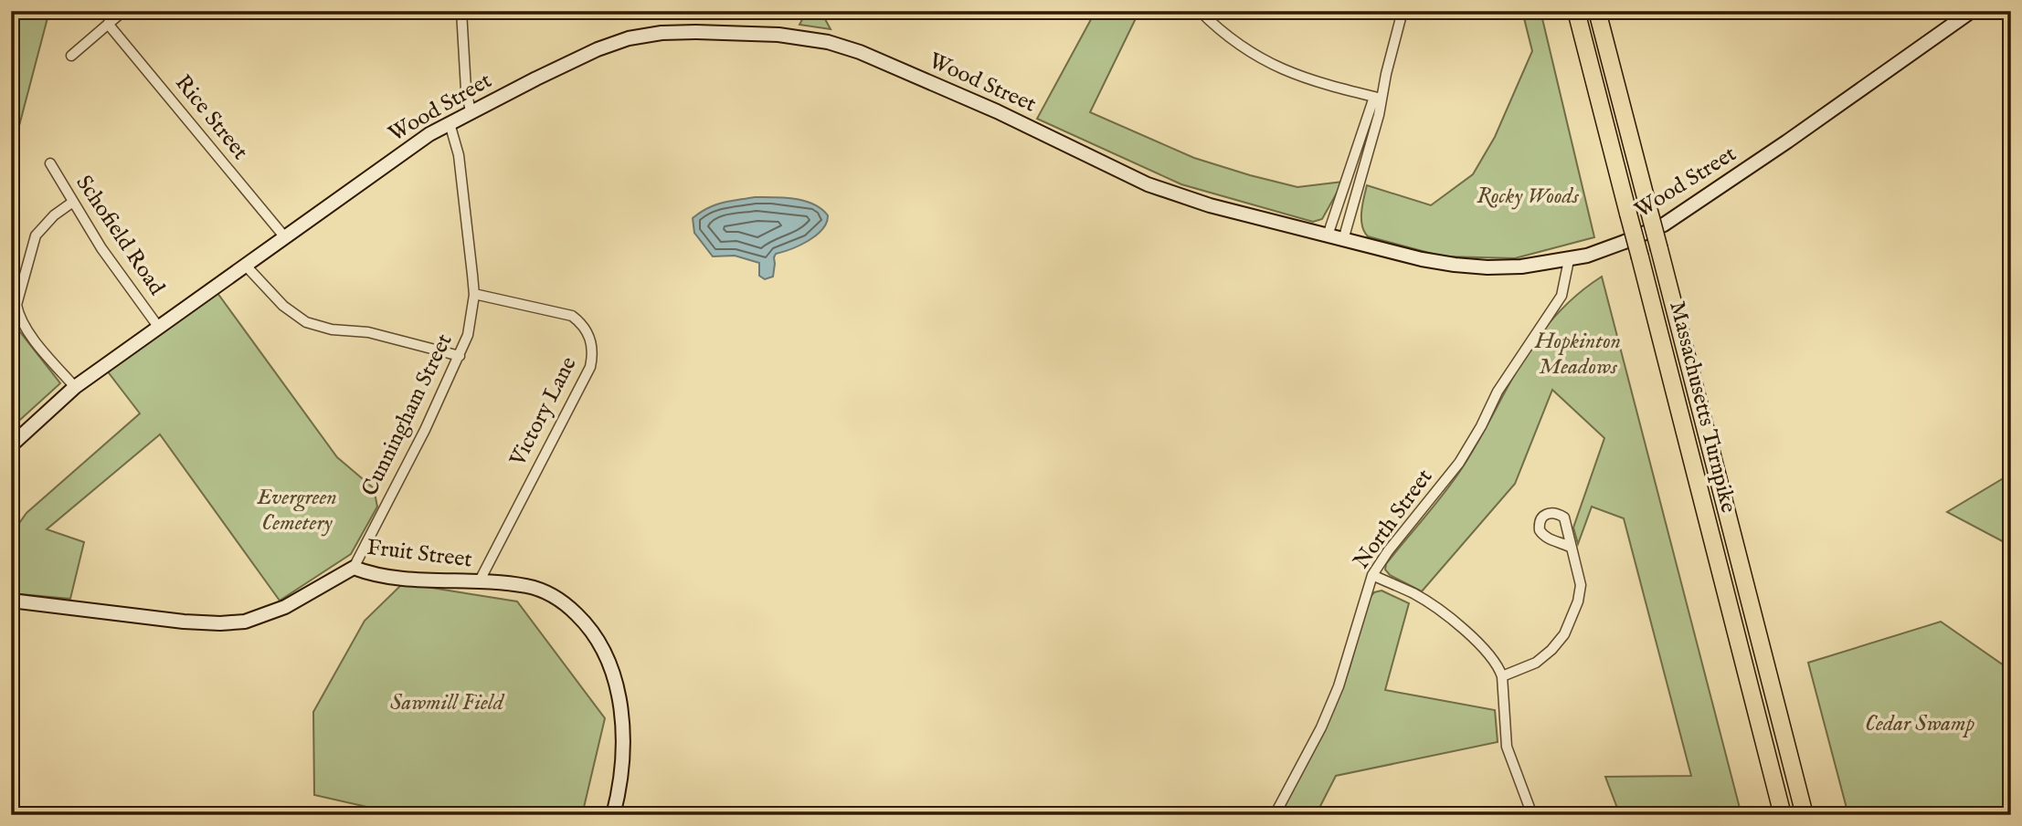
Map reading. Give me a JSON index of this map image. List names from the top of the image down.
{
  "streets": {
    "highway": ["Massachusetts Turnpike"],
    "main road": ["Wood Street", "Fruit Street"],
    "street": [
      "Rice Street",
      "Schofield Road",
      "Victory Lane",
      "Cunningham Street",
      "North Street"
    ]
  },
  "crossings": [
    ["Wood Street", "Rice Street"],
    ["Wood Street", "Schofield Road"],
    ["Wood Street", "Cunningham Street"],
    ["Wood Street", "North Street"],
    ["Victory Lane", "Cunningham Street"],
    ["Victory Lane", "Fruit Street"],
    ["Cunningham Street", "Fruit Street"]
  ],
  "parks": [
    "Rocky Woods",
    "Hopkinton Meadows",
    "Evergreen Cemetery",
    "Sawmill Field",
    "Cedar Swamp"
  ]
}
